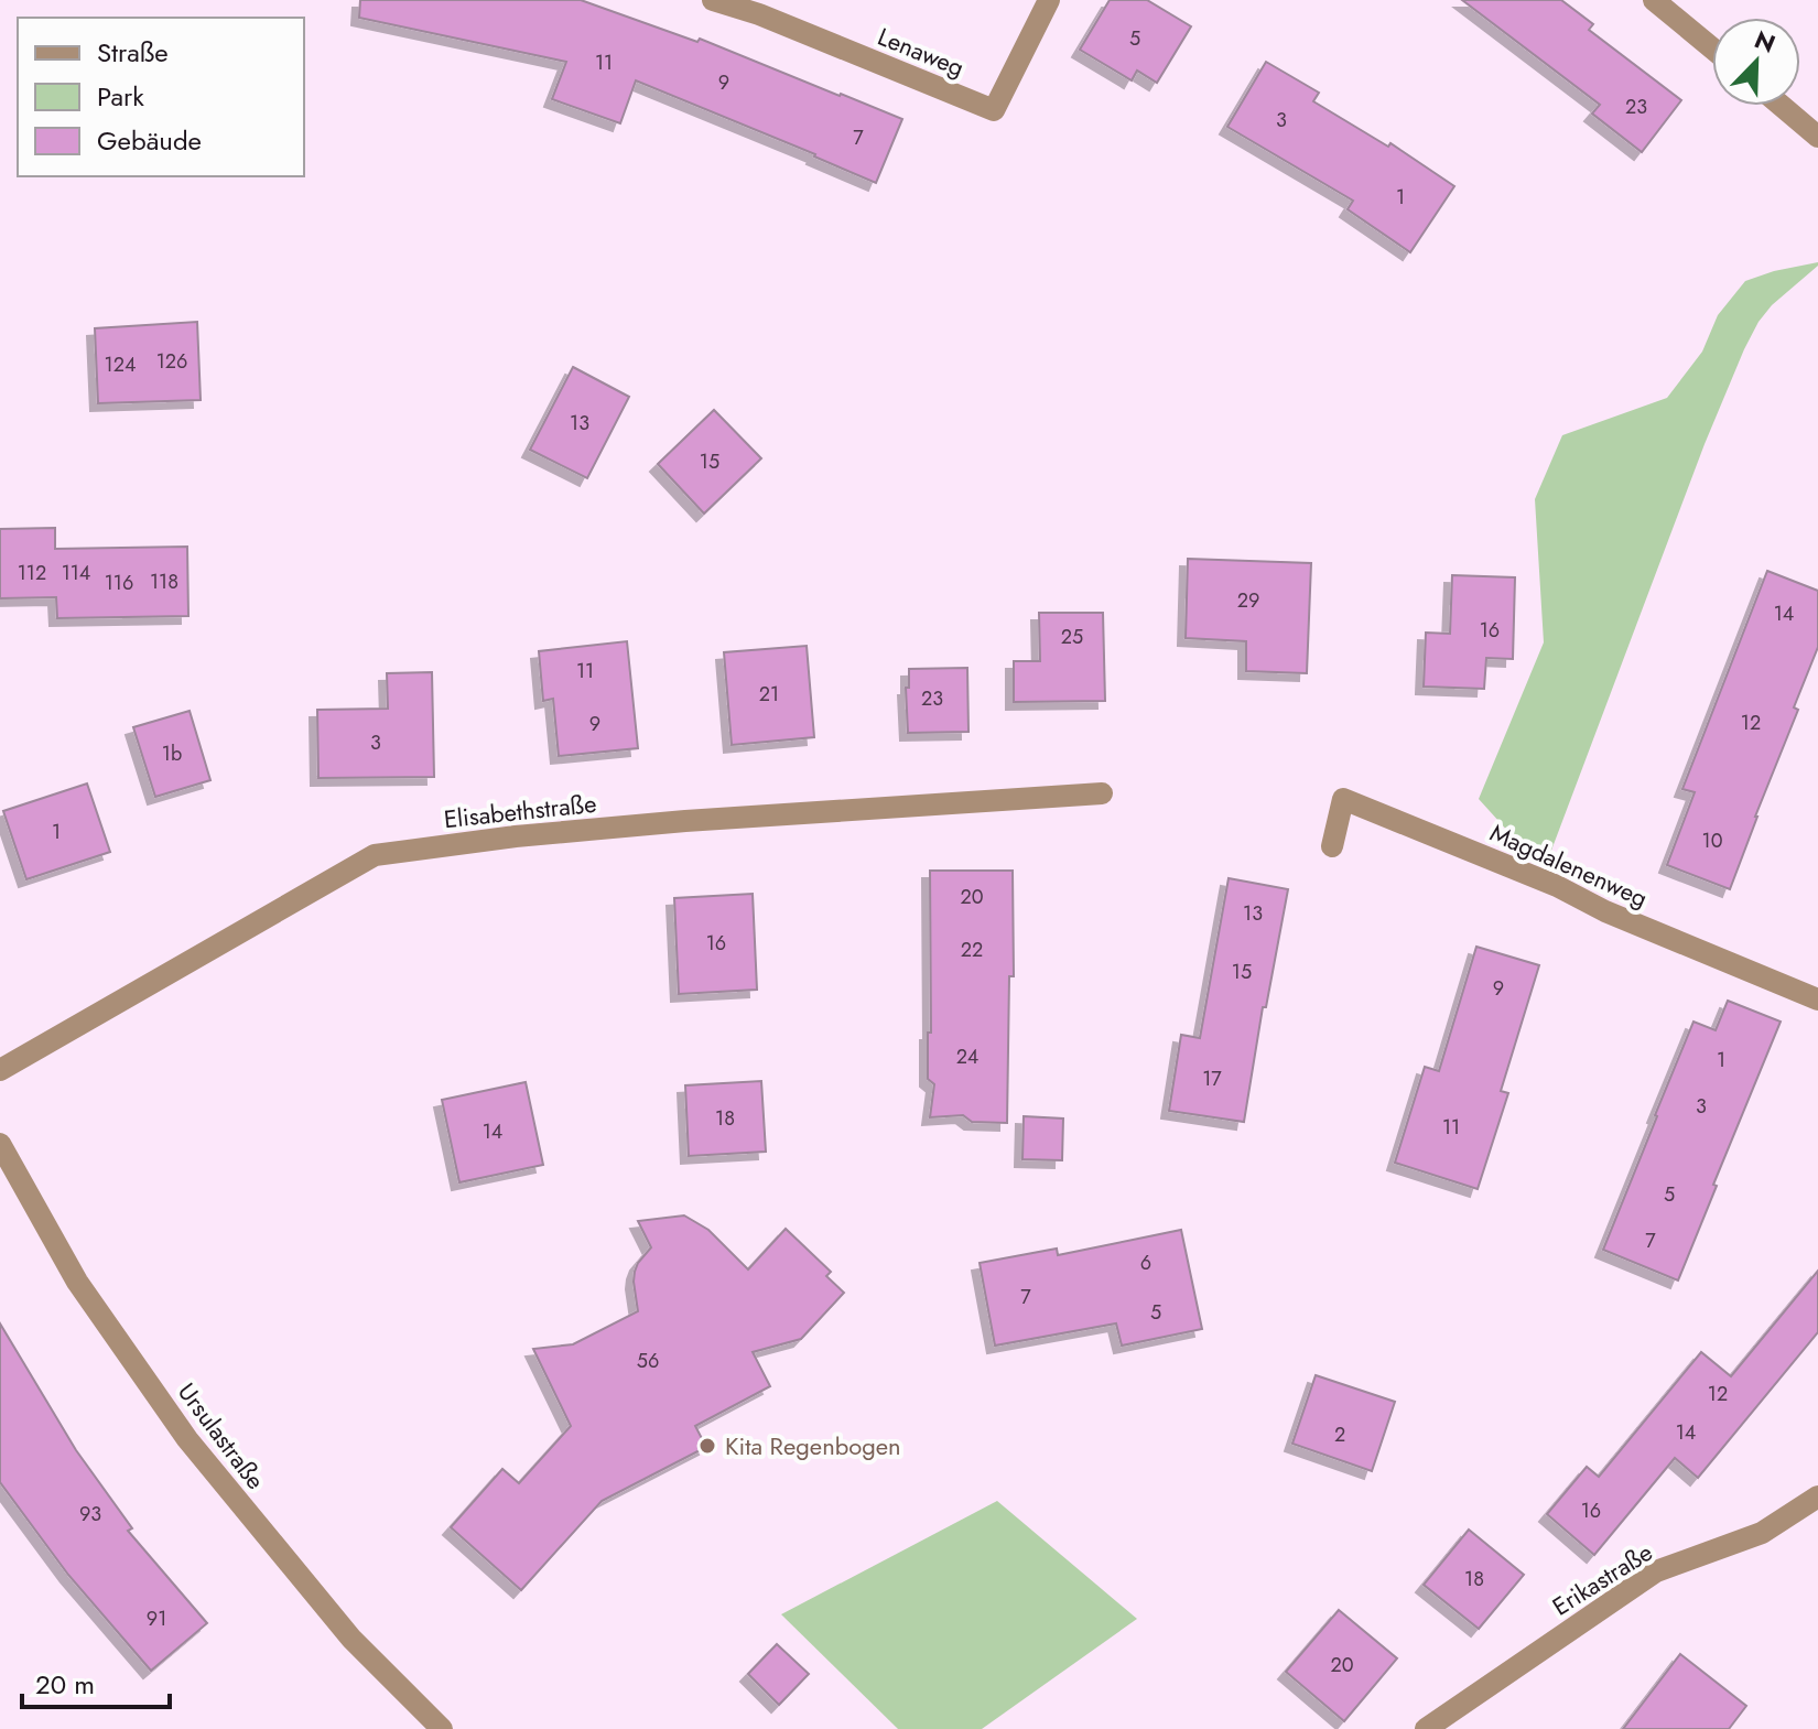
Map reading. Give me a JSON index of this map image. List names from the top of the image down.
{
  "streets": {
    "street": [
      "Lenaweg",
      "Elisabethstraße",
      "Magdalenenweg",
      "Ursulastraße",
      "Erikastraße"
    ]
  },
  "places": ["Kita Regenbogen"],
  "house_numbers": [
    "5",
    "11",
    "9",
    "23",
    "3",
    "7",
    "1",
    "126",
    "124",
    "13",
    "15",
    "112",
    "114",
    "118",
    "116",
    "29",
    "14",
    "16",
    "25",
    "11",
    "21",
    "23",
    "12",
    "9",
    "3",
    "1b",
    "1",
    "10",
    "20",
    "13",
    "16",
    "22",
    "15",
    "9",
    "24",
    "1",
    "17",
    "3",
    "18",
    "11",
    "14",
    "5",
    "7",
    "6",
    "7",
    "5",
    "56",
    "12",
    "14",
    "2",
    "16",
    "93",
    "18",
    "91",
    "20"
  ],
  "legend": ["Straße", "Park", "Gebäude"],
  "scale_bar": "20 m",
  "north": "top right"
}
